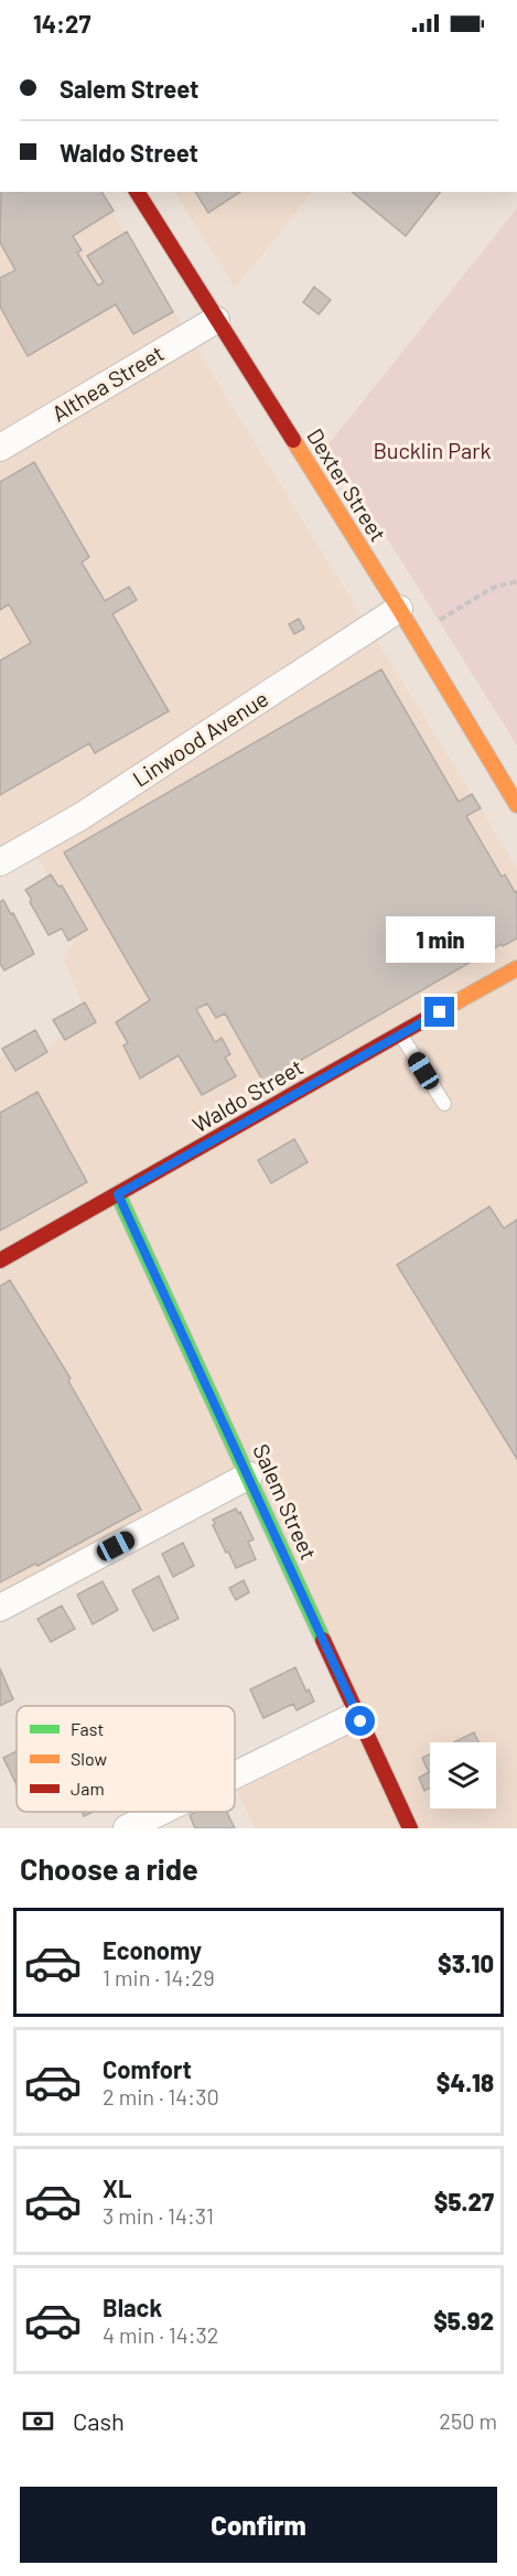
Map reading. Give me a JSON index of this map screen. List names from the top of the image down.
{
  "streets": {
    "street": [
      "Althea Street",
      "Dexter Street",
      "Linwood Avenue",
      "Waldo Street",
      "Salem Street"
    ]
  },
  "crossings": [
    ["Althea Street", "Dexter Street"],
    ["Dexter Street", "Linwood Avenue"],
    ["Waldo Street", "Salem Street"]
  ],
  "parks": ["Bucklin Park"],
  "legend": ["Fast", "Slow", "Jam"],
  "page": {
    "status": "14:27",
    "banner": ["Salem Street", "Waldo Street"],
    "bubble": "1 min",
    "heading": "Choose a ride",
    "list": [
      {
        "name": "Economy",
        "note": "1 min · 14:29",
        "value": "$3.10"
      },
      {
        "name": "Comfort",
        "note": "2 min · 14:30",
        "value": "$4.18"
      },
      {
        "name": "XL",
        "note": "3 min · 14:31",
        "value": "$5.27"
      },
      {
        "name": "Black",
        "note": "4 min · 14:32",
        "value": "$5.92"
      }
    ],
    "pay": ["Cash", "250 m"],
    "buttons": "Confirm"
  }
}
